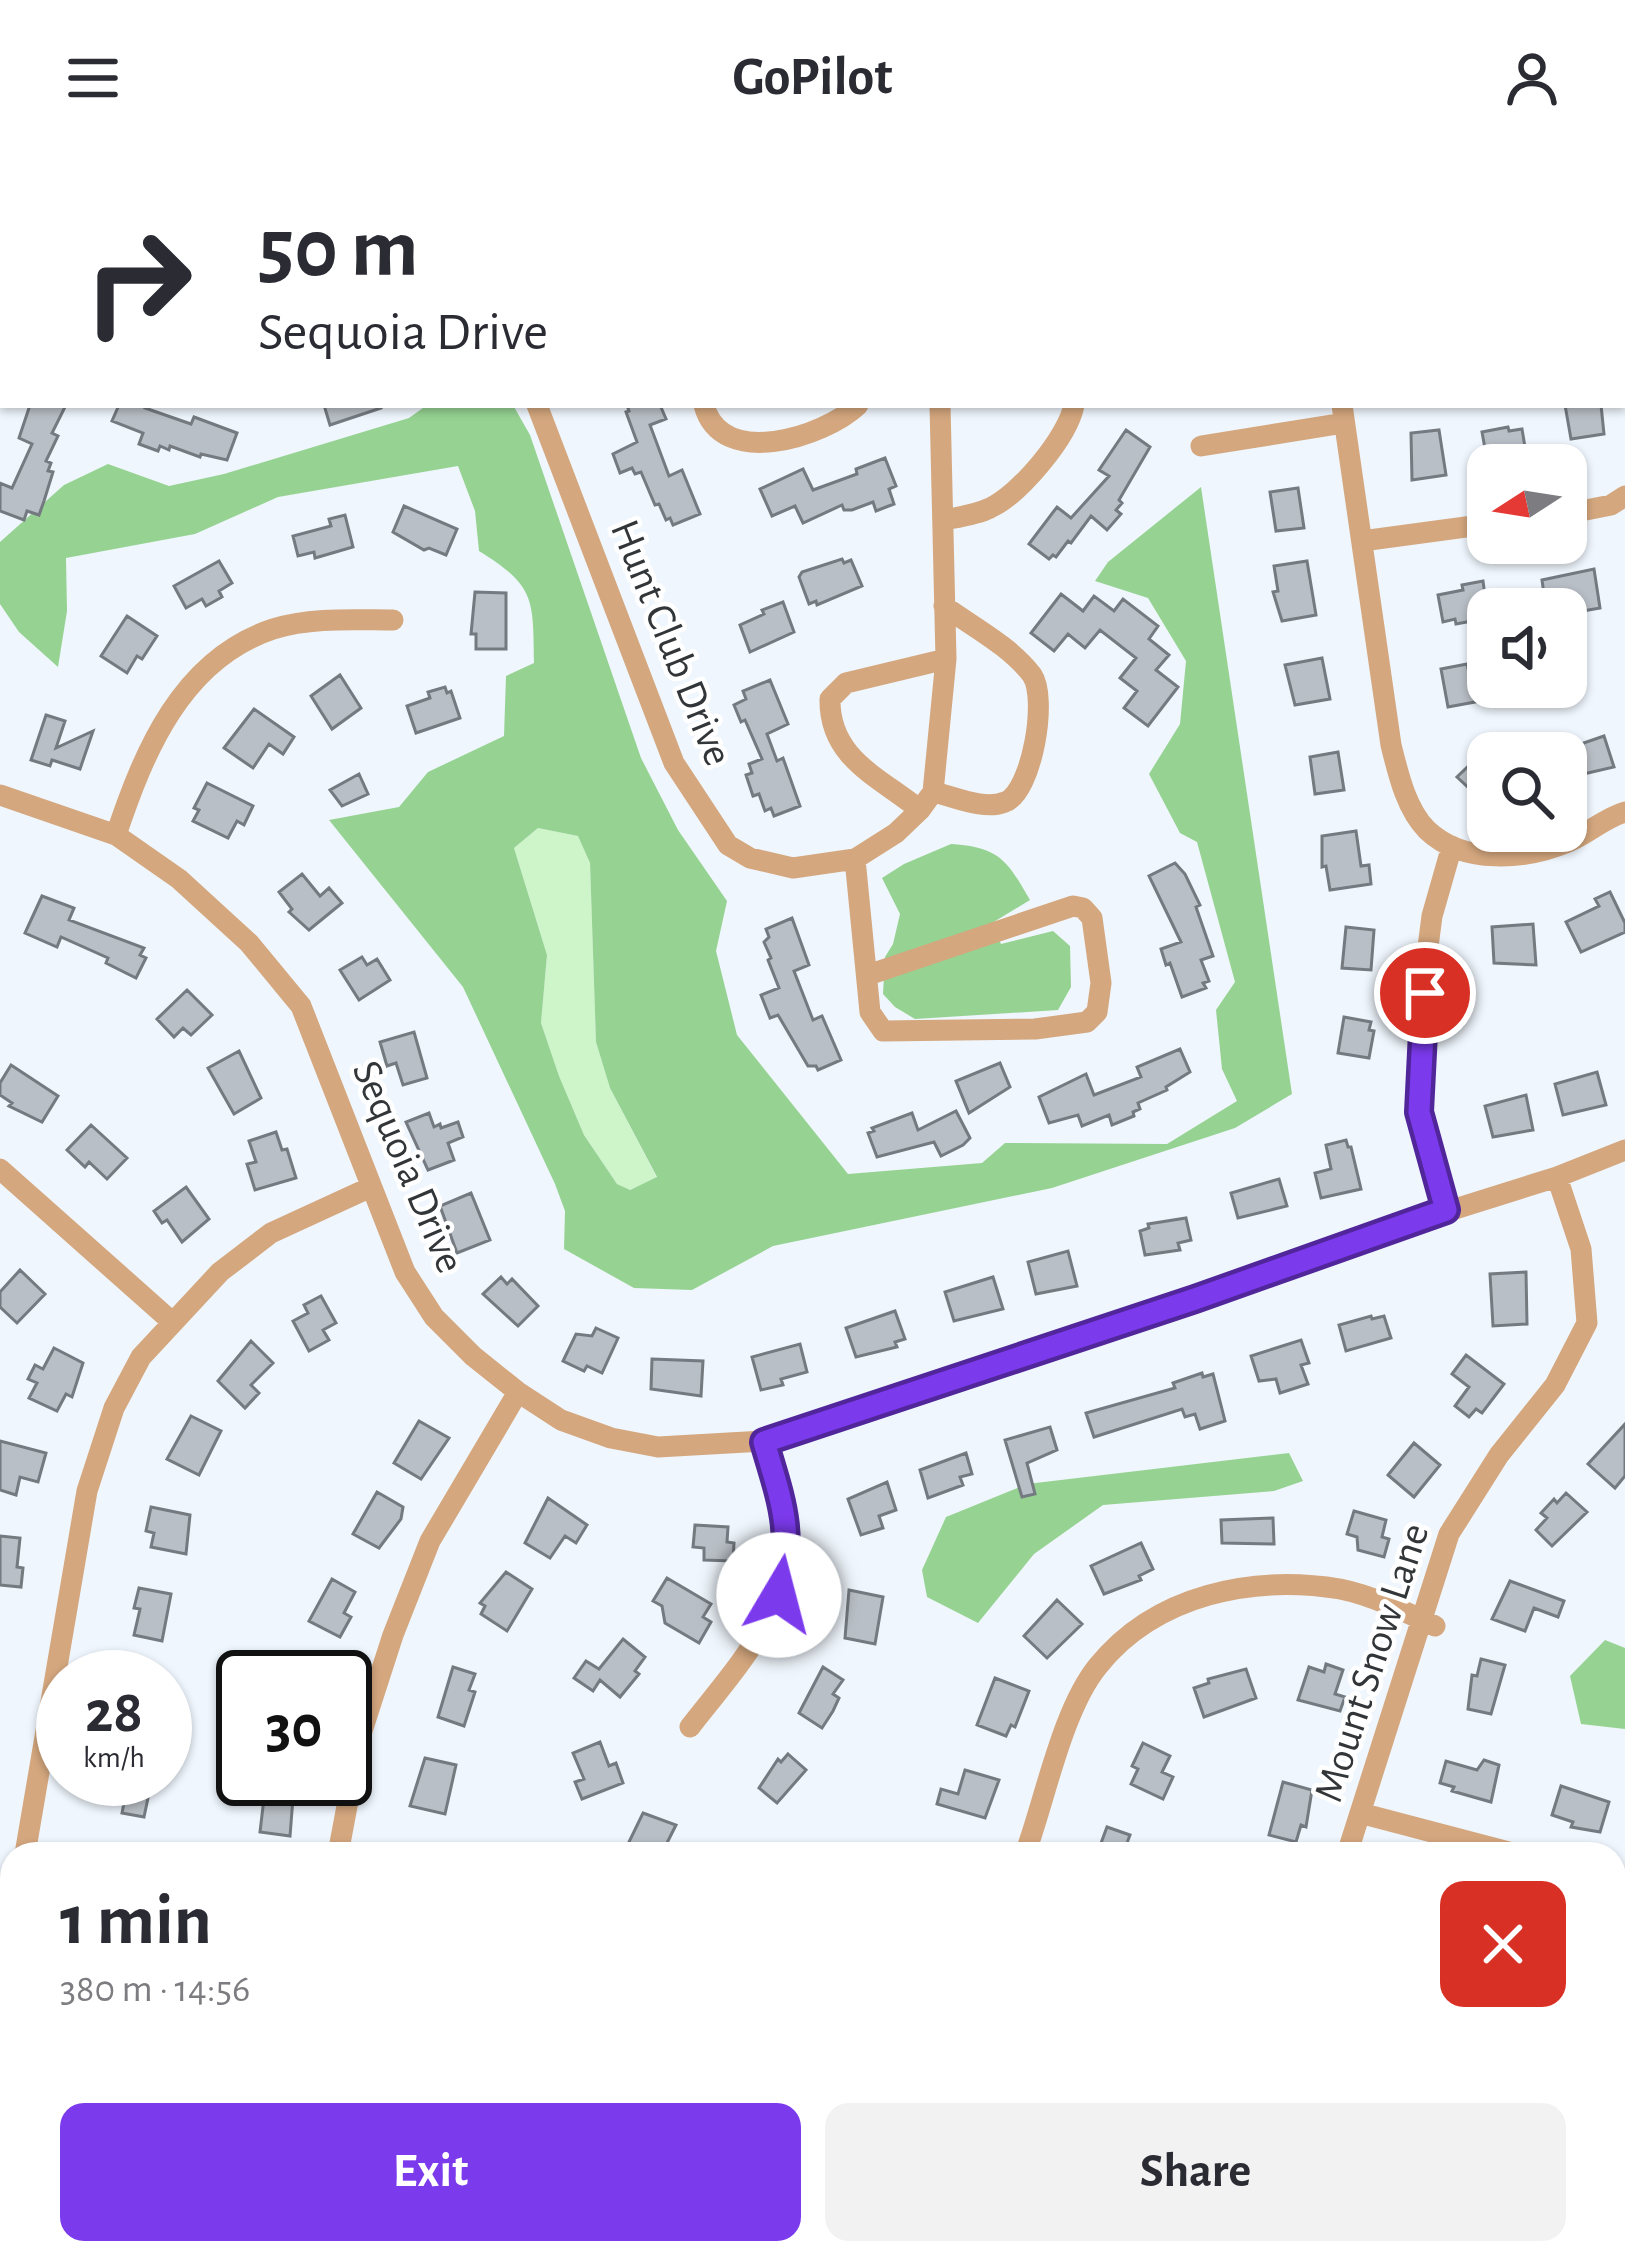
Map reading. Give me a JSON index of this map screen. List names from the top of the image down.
{
  "streets": {
    "street": ["Hunt Club Drive", "Sequoia Drive", "Mount Snow Lane"]
  },
  "crossings": [
    ["Sequoia Drive", "Mount Snow Lane"]
  ],
  "north": "left",
  "page": {
    "header": "GoPilot",
    "turn": ["50 m", "Sequoia Drive"],
    "speed": "28 km/h",
    "limit": "30",
    "heading": ["1 min", "380 m · 14:56"],
    "buttons": ["Exit", "Share"]
  }
}
